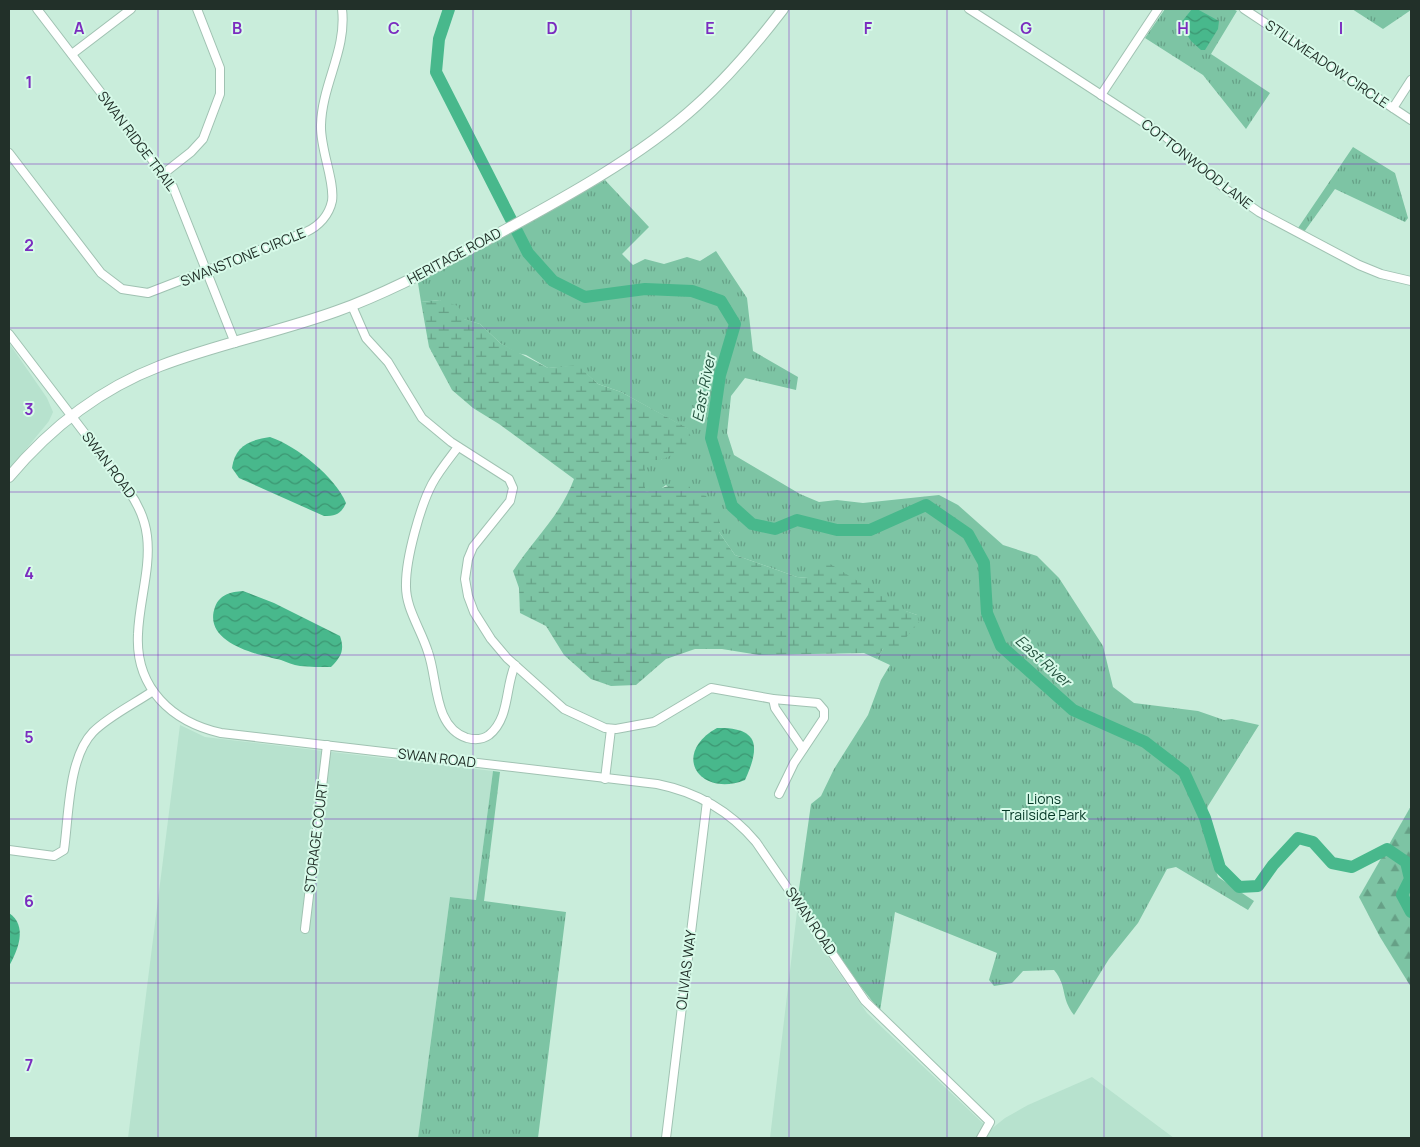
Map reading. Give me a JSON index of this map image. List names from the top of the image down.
{
  "streets": {
    "main road": ["HERITAGE ROAD"],
    "street": [
      "STILLMEADOW CIRCLE",
      "SWAN RIDGE TRAIL",
      "COTTONWOOD LANE",
      "SWANSTONE CIRCLE",
      "SWAN ROAD",
      "STORAGE COURT",
      "OLIVIAS WAY"
    ]
  },
  "crossings": [
    ["SWAN RIDGE TRAIL", "HERITAGE ROAD"],
    ["SWAN RIDGE TRAIL", "SWANSTONE CIRCLE"],
    ["HERITAGE ROAD", "SWAN ROAD"],
    ["SWAN ROAD", "STORAGE COURT"],
    ["SWAN ROAD", "OLIVIAS WAY"]
  ],
  "water": ["East River"],
  "parks": ["Lions Trailside Park"],
  "grid": {
    "columns": [
      "A",
      "B",
      "C",
      "D",
      "E",
      "F",
      "G",
      "H",
      "I"
    ],
    "rows": [
      "1",
      "2",
      "3",
      "4",
      "5",
      "6",
      "7"
    ]
  }
}
